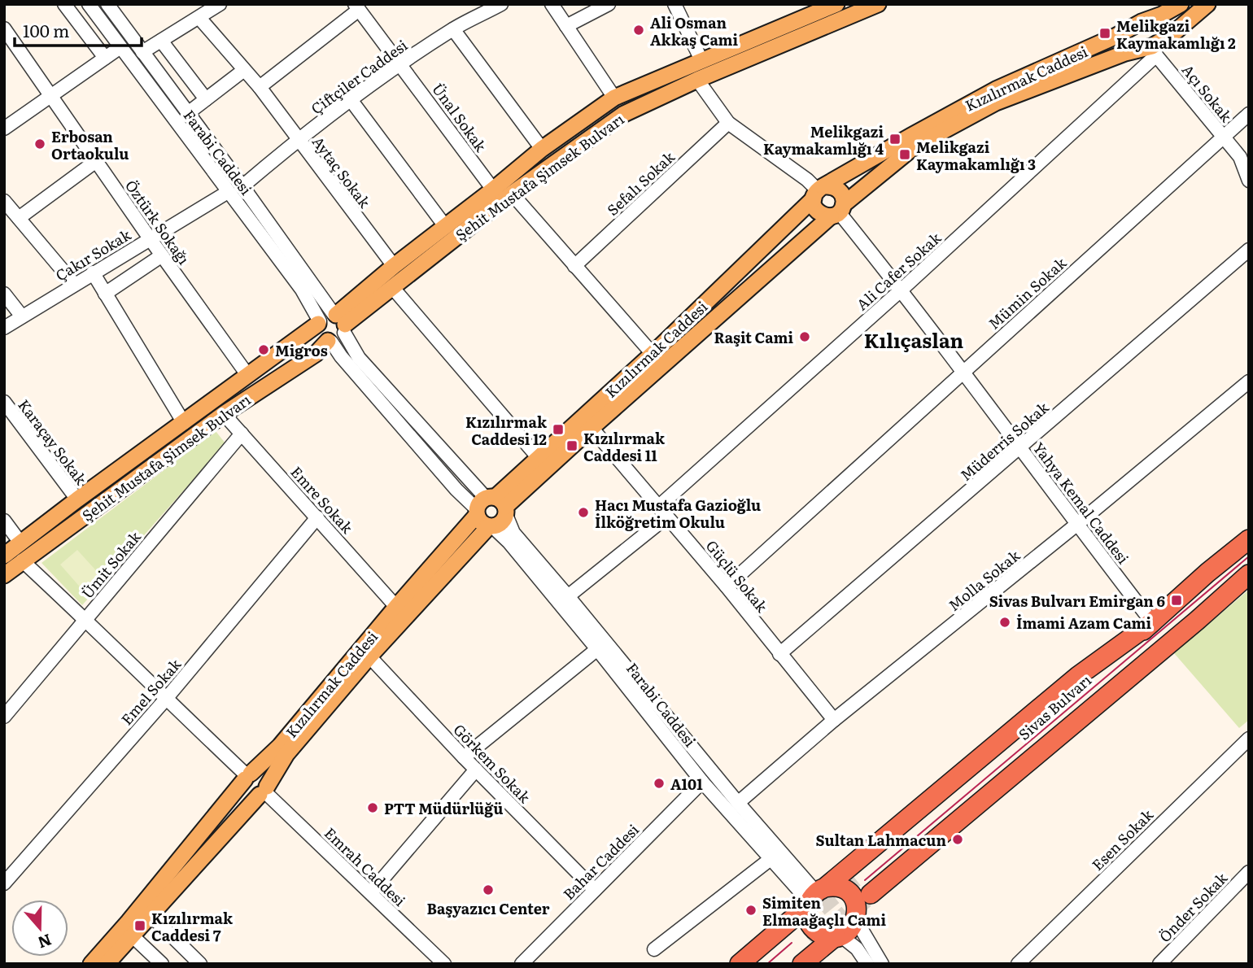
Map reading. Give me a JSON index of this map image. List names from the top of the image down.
{
  "streets": {
    "highway": ["Sivas Bulvarı"],
    "main road": ["Kızılırmak Caddesi", "Şehit Mustafa Şimsek Bulvarı"],
    "street": [
      "Çiftçiler Caddesi",
      "Açı Sokak",
      "Ünal Sokak",
      "Farabi Caddesi",
      "Aytaç Sokak",
      "Sefalı Sokak",
      "Öztürk Sokağı",
      "Çakır Sokak",
      "Ali Cafer Sokak",
      "Mümin Sokak",
      "Müderris Sokak",
      "Karaçay Sokak",
      "Emre Sokak",
      "Yahya Kemal Caddesi",
      "Ümit Sokak",
      "Güçlü Sokak",
      "Molla Sokak",
      "Emel Sokak",
      "Görkem Sokak",
      "Esen Sokak",
      "Bahar Caddesi",
      "Emrah Caddesi",
      "Önder Sokak"
    ]
  },
  "crossings": [
    ["Çiftçiler Caddesi", "Ünal Sokak"],
    ["Çiftçiler Caddesi", "Farabi Caddesi"],
    ["Çiftçiler Caddesi", "Aytaç Sokak"],
    ["Kızılırmak Caddesi", "Açı Sokak"],
    ["Kızılırmak Caddesi", "Farabi Caddesi"],
    ["Kızılırmak Caddesi", "Ali Cafer Sokak"],
    ["Kızılırmak Caddesi", "Emre Sokak"],
    ["Kızılırmak Caddesi", "Yahya Kemal Caddesi"],
    ["Kızılırmak Caddesi", "Güçlü Sokak"],
    ["Kızılırmak Caddesi", "Görkem Sokak"],
    ["Kızılırmak Caddesi", "Emrah Caddesi"],
    ["Açı Sokak", "Ali Cafer Sokak"],
    ["Açı Sokak", "Mümin Sokak"],
    ["Ünal Sokak", "Şehit Mustafa Şimsek Bulvarı"],
    ["Farabi Caddesi", "Şehit Mustafa Şimsek Bulvarı"],
    ["Farabi Caddesi", "Çakır Sokak"],
    ["Farabi Caddesi", "Ali Cafer Sokak"],
    ["Farabi Caddesi", "Molla Sokak"],
    ["Farabi Caddesi", "Bahar Caddesi"],
    ["Aytaç Sokak", "Şehit Mustafa Şimsek Bulvarı"],
    ["Şehit Mustafa Şimsek Bulvarı", "Öztürk Sokağı"],
    ["Şehit Mustafa Şimsek Bulvarı", "Karaçay Sokak"],
    ["Şehit Mustafa Şimsek Bulvarı", "Emre Sokak"],
    ["Öztürk Sokağı", "Çakır Sokak"],
    ["Ali Cafer Sokak", "Yahya Kemal Caddesi"],
    ["Ali Cafer Sokak", "Güçlü Sokak"],
    ["Mümin Sokak", "Yahya Kemal Caddesi"],
    ["Mümin Sokak", "Güçlü Sokak"],
    ["Müderris Sokak", "Yahya Kemal Caddesi"],
    ["Müderris Sokak", "Güçlü Sokak"],
    ["Emre Sokak", "Ümit Sokak"],
    ["Emre Sokak", "Emel Sokak"],
    ["Yahya Kemal Caddesi", "Molla Sokak"],
    ["Yahya Kemal Caddesi", "Sivas Bulvarı"],
    ["Güçlü Sokak", "Molla Sokak"],
    ["Görkem Sokak", "Bahar Caddesi"]
  ],
  "districts": ["Kılıçaslan"],
  "places": {
    "other": [
      "Ali Osman Akkaş Cami",
      "Erbosan Ortaokulu",
      "Raşit Cami",
      "Migros",
      "Hacı Mustafa Gazioğlu İlköğretim Okulu",
      "İmami Azam Cami",
      "A101",
      "PTT Müdürlüğü",
      "Sultan Lahmacun",
      "Başyazıcı Center",
      "Simiten Elmaağaçlı Cami"
    ],
    "transit": [
      "Melikgazi Kaymakamlığı 2",
      "Melikgazi Kaymakamlığı 4",
      "Melikgazi Kaymakamlığı 3",
      "Kızılırmak Caddesi 12",
      "Kızılırmak Caddesi 11",
      "Sivas Bulvarı Emirgan 6",
      "Kızılırmak Caddesi 7"
    ]
  },
  "scale_bar": "100 m",
  "north": "bottom"
}
